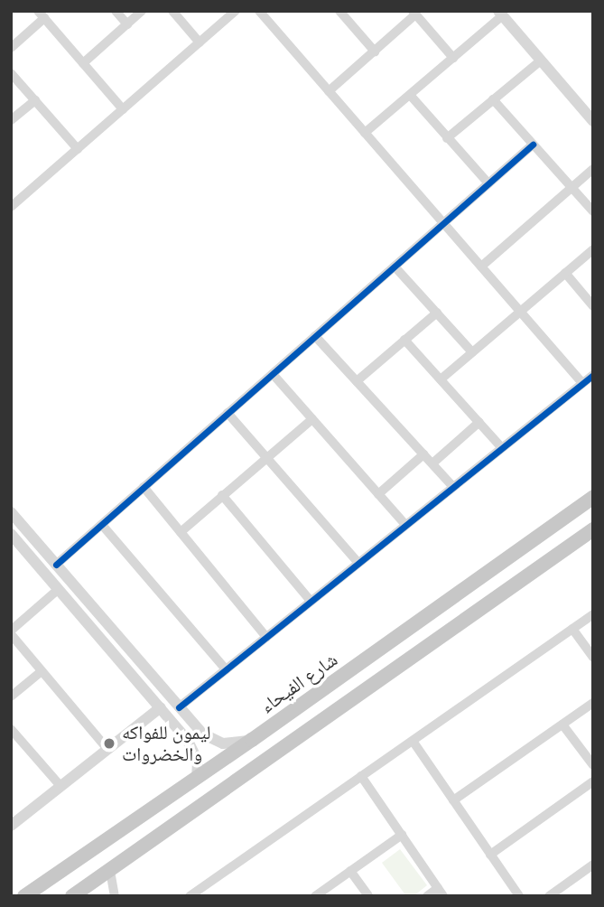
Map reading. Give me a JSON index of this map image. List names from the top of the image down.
{
  "streets": {
    "highway": ["شارع الفيحاء"]
  },
  "places": ["ليمون للفواكه والخضروات"]
}
